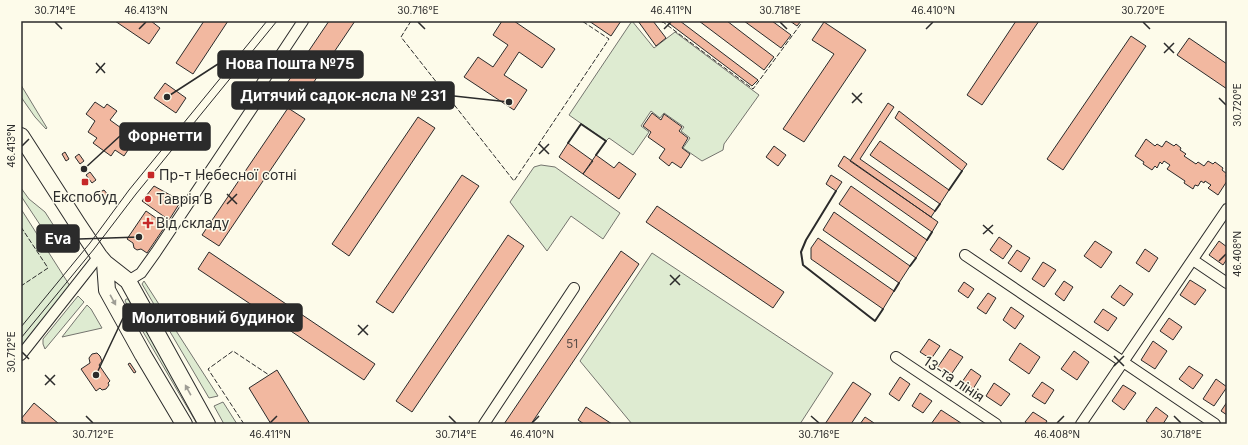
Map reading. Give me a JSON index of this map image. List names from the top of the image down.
{
  "streets": {
    "street": ["13-та лінія"]
  },
  "places": {
    "other": [
      "Нова Пошта №75",
      "Дитячий садок-ясла № 231",
      "Форнетти",
      "Таврія В",
      "Eva",
      "Молитовний будинок"
    ],
    "transit": ["Пр-т Небесної сотні", "Експобуд"],
    "health": ["Від складу"]
  },
  "house_numbers": ["51"],
  "coordinates": [
    "30.714°E",
    "46.413°N",
    "30.716°E",
    "46.411°N",
    "30.718°E",
    "46.410°N",
    "30.720°E",
    "46.408°N",
    "30.712°E"
  ]
}
